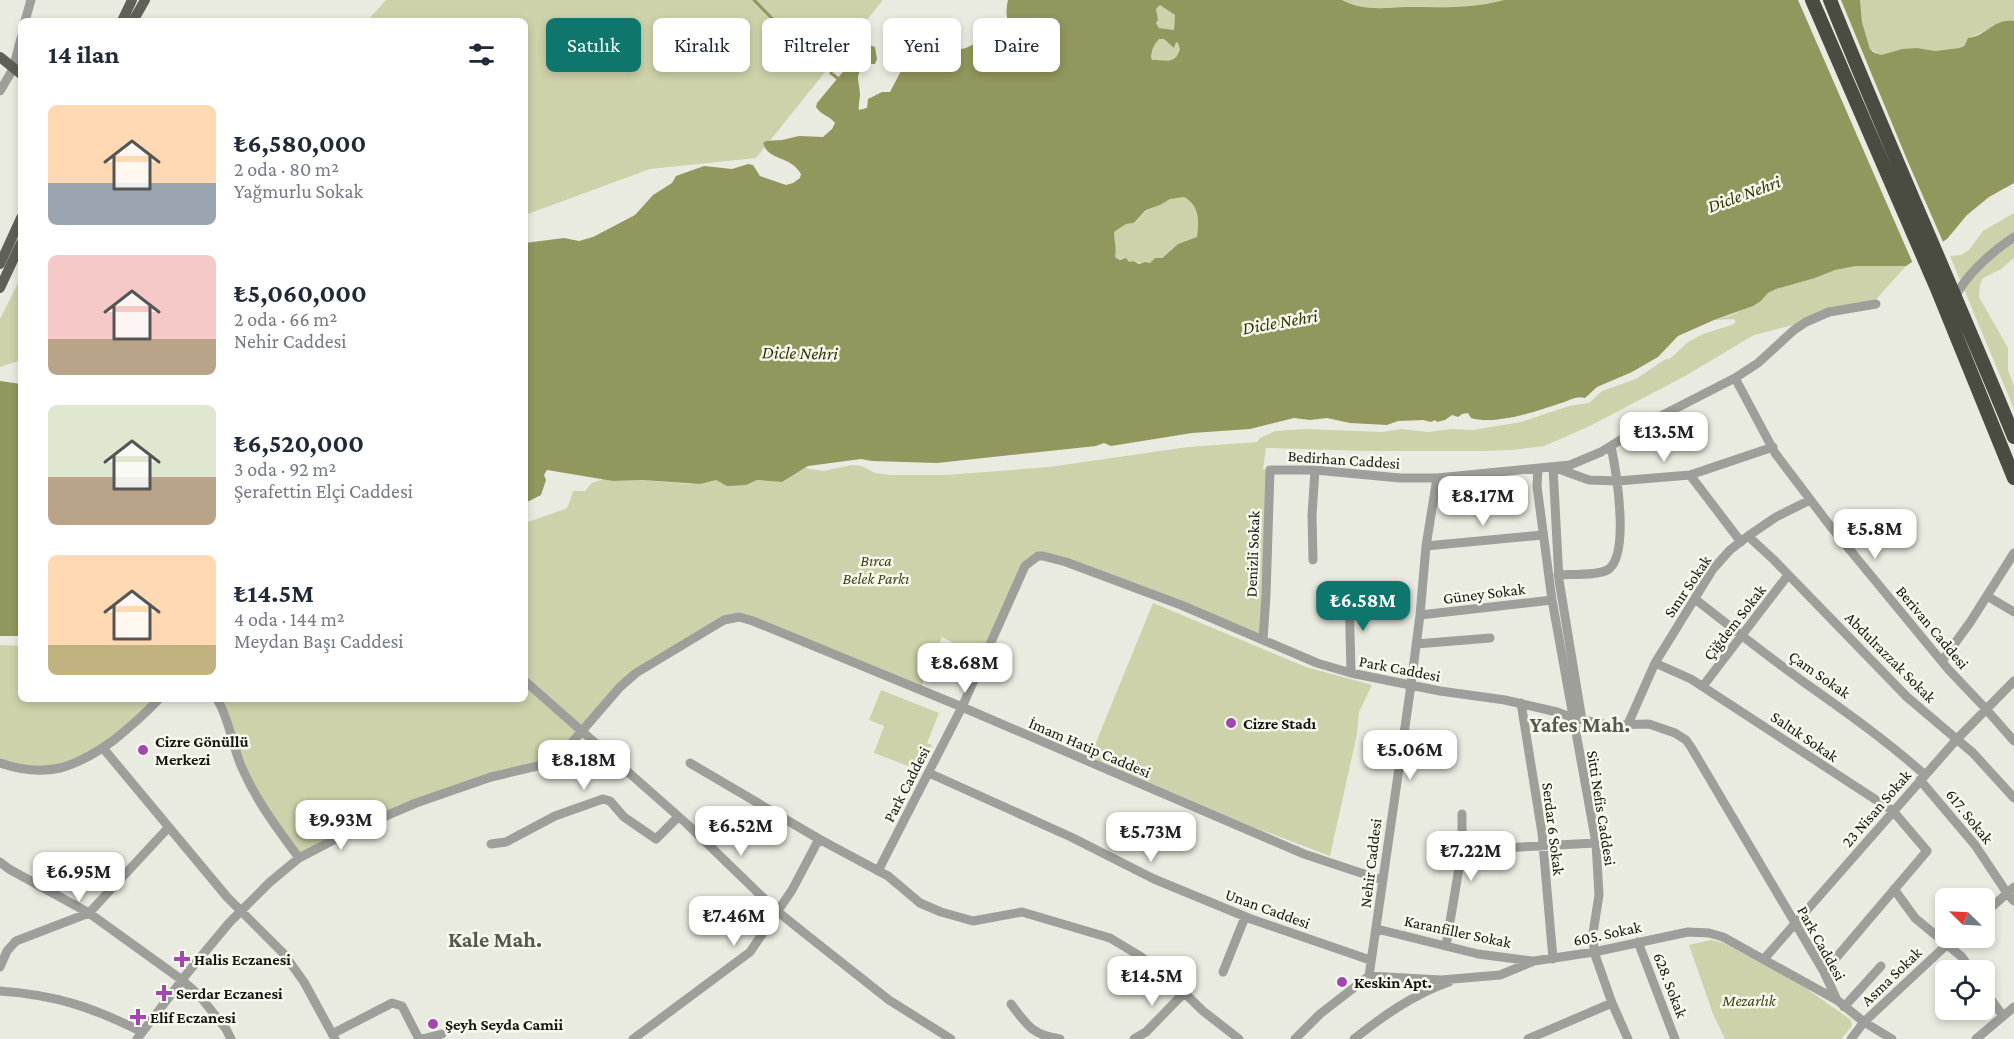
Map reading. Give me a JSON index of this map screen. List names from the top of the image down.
{
  "streets": {
    "street": [
      "Bedirhan Caddesi",
      "Denizli Sokak",
      "Sınır Sokak",
      "Güney Sokak",
      "Çiğdem Sokak",
      "Berivan Caddesi",
      "Abdulrazzak Sokak",
      "Park Caddesi",
      "Çam Sokak",
      "Saltık Sokak",
      "İmam Hatip Caddesi",
      "Sitti Nefis Caddesi",
      "23 Nisan Sokak",
      "617. Sokak",
      "Serdar 6 Sokak",
      "Nehir Caddesi",
      "Unan Caddesi",
      "Karanfiller Sokak",
      "605. Sokak",
      "Asma Sokak",
      "628. Sokak"
    ]
  },
  "crossings": [
    ["Bedirhan Caddesi", "Denizli Sokak"],
    ["Bedirhan Caddesi", "Berivan Caddesi"],
    ["Bedirhan Caddesi", "Sitti Nefis Caddesi"],
    ["Bedirhan Caddesi", "Nehir Caddesi"],
    ["Denizli Sokak", "Park Caddesi"],
    ["Sınır Sokak", "Berivan Caddesi"],
    ["Sınır Sokak", "Abdulrazzak Sokak"],
    ["Sınır Sokak", "Park Caddesi"],
    ["Sınır Sokak", "Çam Sokak"],
    ["Sınır Sokak", "Saltık Sokak"],
    ["Güney Sokak", "Sitti Nefis Caddesi"],
    ["Güney Sokak", "Nehir Caddesi"],
    ["Çiğdem Sokak", "Abdulrazzak Sokak"],
    ["Çiğdem Sokak", "Çam Sokak"],
    ["Çiğdem Sokak", "Saltık Sokak"],
    ["Berivan Caddesi", "23 Nisan Sokak"],
    ["Abdulrazzak Sokak", "23 Nisan Sokak"],
    ["Park Caddesi", "İmam Hatip Caddesi"],
    ["Park Caddesi", "Sitti Nefis Caddesi"],
    ["Park Caddesi", "23 Nisan Sokak"],
    ["Park Caddesi", "Serdar 6 Sokak"],
    ["Park Caddesi", "Nehir Caddesi"],
    ["Park Caddesi", "Unan Caddesi"],
    ["Park Caddesi", "605. Sokak"],
    ["Park Caddesi", "Asma Sokak"],
    ["Çam Sokak", "23 Nisan Sokak"],
    ["Çam Sokak", "617. Sokak"],
    ["Saltık Sokak", "23 Nisan Sokak"],
    ["İmam Hatip Caddesi", "Nehir Caddesi"],
    ["Sitti Nefis Caddesi", "605. Sokak"],
    ["23 Nisan Sokak", "617. Sokak"],
    ["23 Nisan Sokak", "605. Sokak"],
    ["Serdar 6 Sokak", "605. Sokak"],
    ["Nehir Caddesi", "Unan Caddesi"],
    ["Nehir Caddesi", "Karanfiller Sokak"],
    ["Nehir Caddesi", "605. Sokak"],
    ["Karanfiller Sokak", "605. Sokak"],
    ["605. Sokak", "628. Sokak"]
  ],
  "districts": ["Yafes Mah.", "Kale Mah."],
  "water": ["Dicle Nehri"],
  "parks": ["Bırca Belek Parkı", "Mezarlık"],
  "places": {
    "other": [
      "Cizre Stadı",
      "Cizre Gönüllü Merkezi",
      "Keskin Apt.",
      "Şeyh Seyda Camii"
    ],
    "health": ["Halis Eczanesi", "Serdar Eczanesi", "Elif Eczanesi"]
  },
  "north": "top left",
  "page": {
    "chip": [
      "Satılık",
      "Kiralık",
      "Filtreler",
      "Yeni",
      "Daire"
    ],
    "heading": "14 ilan",
    "list": [
      {
        "name": "₺6,580,000",
        "note": "2 oda · 80 m² · Yağmurlu Sokak"
      },
      {
        "name": "₺5,060,000",
        "note": "2 oda · 66 m² · Nehir Caddesi"
      },
      {
        "name": "₺6,520,000",
        "note": "3 oda · 92 m² · Şerafettin Elçi Caddesi"
      },
      {
        "name": "₺14.5M",
        "note": "4 oda · 144 m² · Meydan Başı Caddesi"
      }
    ],
    "price": [
      "₺13.5M",
      "₺8.17M",
      "₺5.8M",
      "₺6.58M",
      "₺8.68M",
      "₺5.06M",
      "₺8.18M",
      "₺9.93M",
      "₺6.52M",
      "₺5.73M",
      "₺7.22M",
      "₺6.95M",
      "₺7.46M",
      "₺14.5M"
    ]
  }
}
